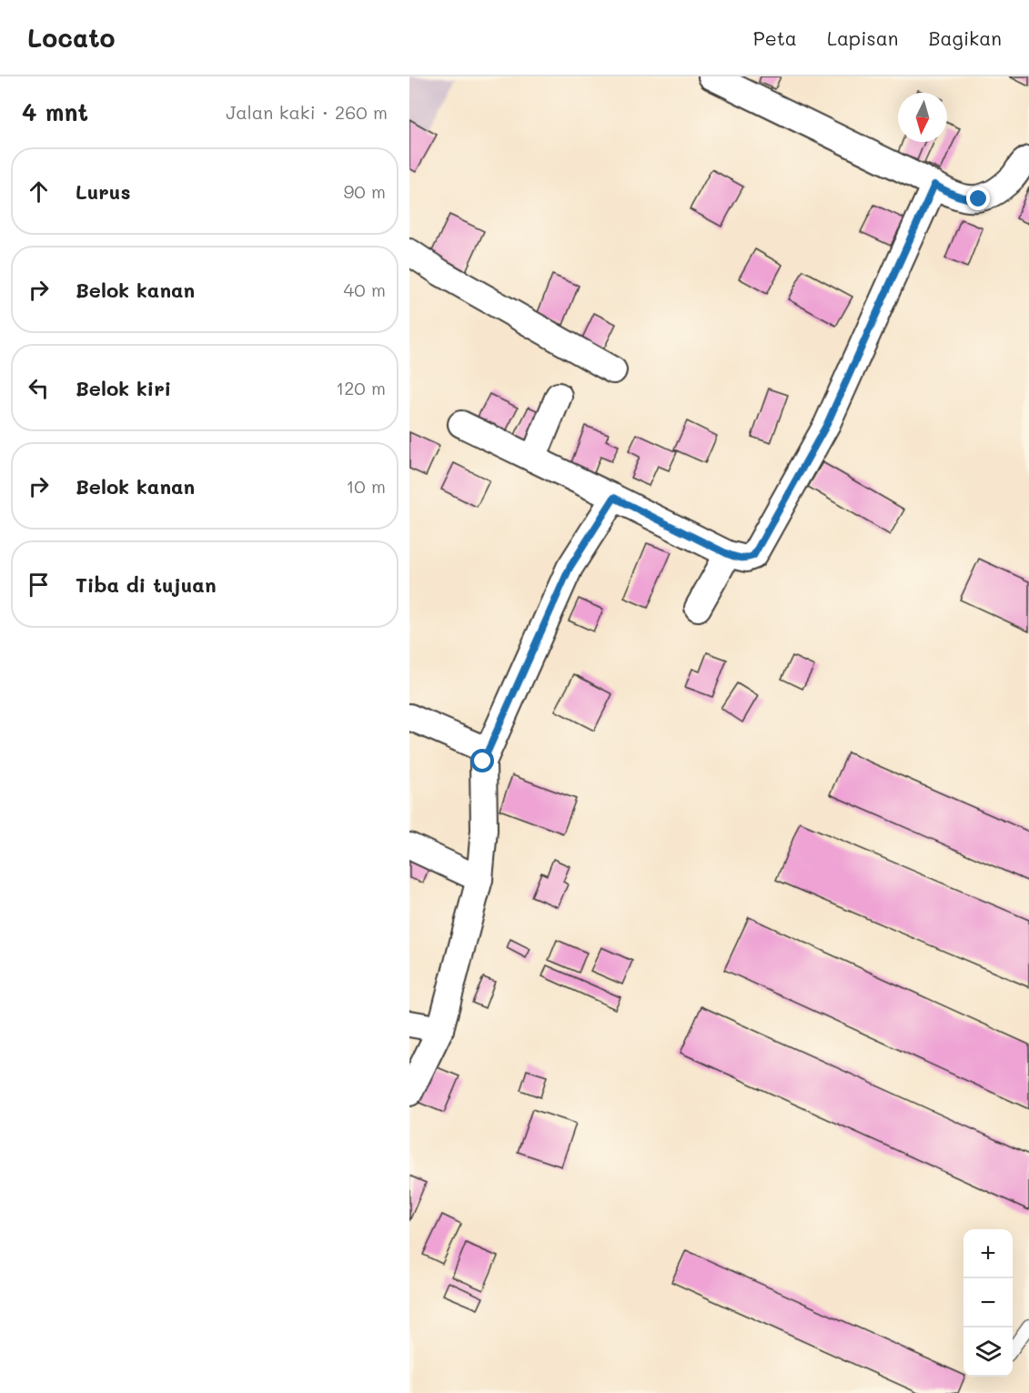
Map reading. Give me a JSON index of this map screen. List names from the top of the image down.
{
  "north": "bottom",
  "page": {
    "header": "Locato",
    "nav": ["Peta", "Lapisan", "Bagikan"],
    "heading": ["4 mnt", "Jalan kaki · 260 m"],
    "list": [
      ["Lurus", "90 m"],
      ["Belok kanan", "40 m"],
      ["Belok kiri", "120 m"],
      ["Belok kanan", "10 m"],
      "Tiba di tujuan"
    ],
    "map_buttons": ["+", "−"]
  }
}
